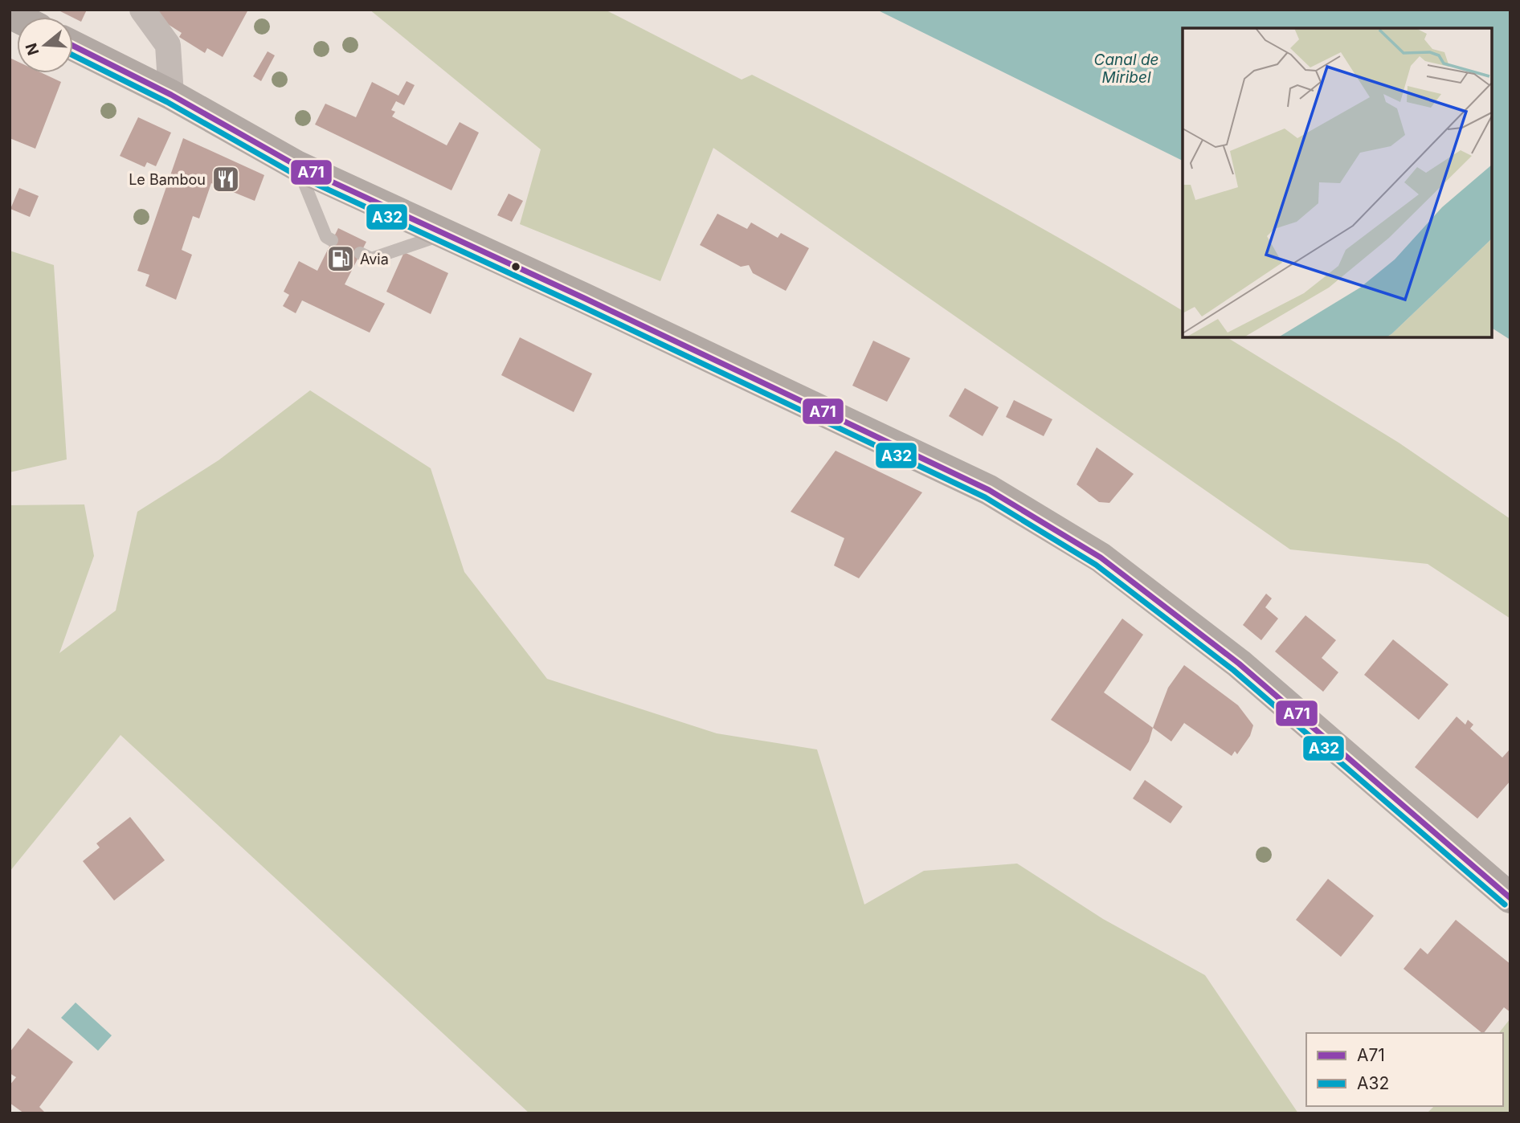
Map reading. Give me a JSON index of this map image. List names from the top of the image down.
{
  "water": ["Canal de Miribel"],
  "places": {
    "restaurant": ["Le Bambou"],
    "fuel station": ["Avia"]
  },
  "lines": ["transit line A71", "transit line A32"],
  "legend": ["A71", "A32"],
  "north": "left"
}
